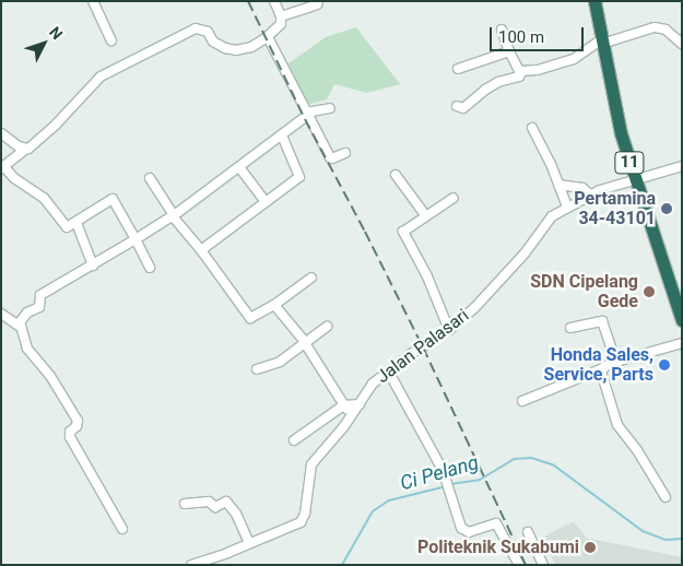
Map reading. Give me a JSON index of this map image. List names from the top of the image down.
{
  "streets": {
    "highway": ["11"],
    "street": ["Jalan Palasari"]
  },
  "crossings": [
    ["11", "Jalan Palasari"]
  ],
  "water": ["Ci Pelang"],
  "places": [
    "Pertamina 34-43101",
    "SDN Cipelang Gede",
    "Honda Sales, Service, Parts",
    "Politeknik Sukabumi"
  ],
  "scale_bar": "100 m",
  "north": "top right"
}
